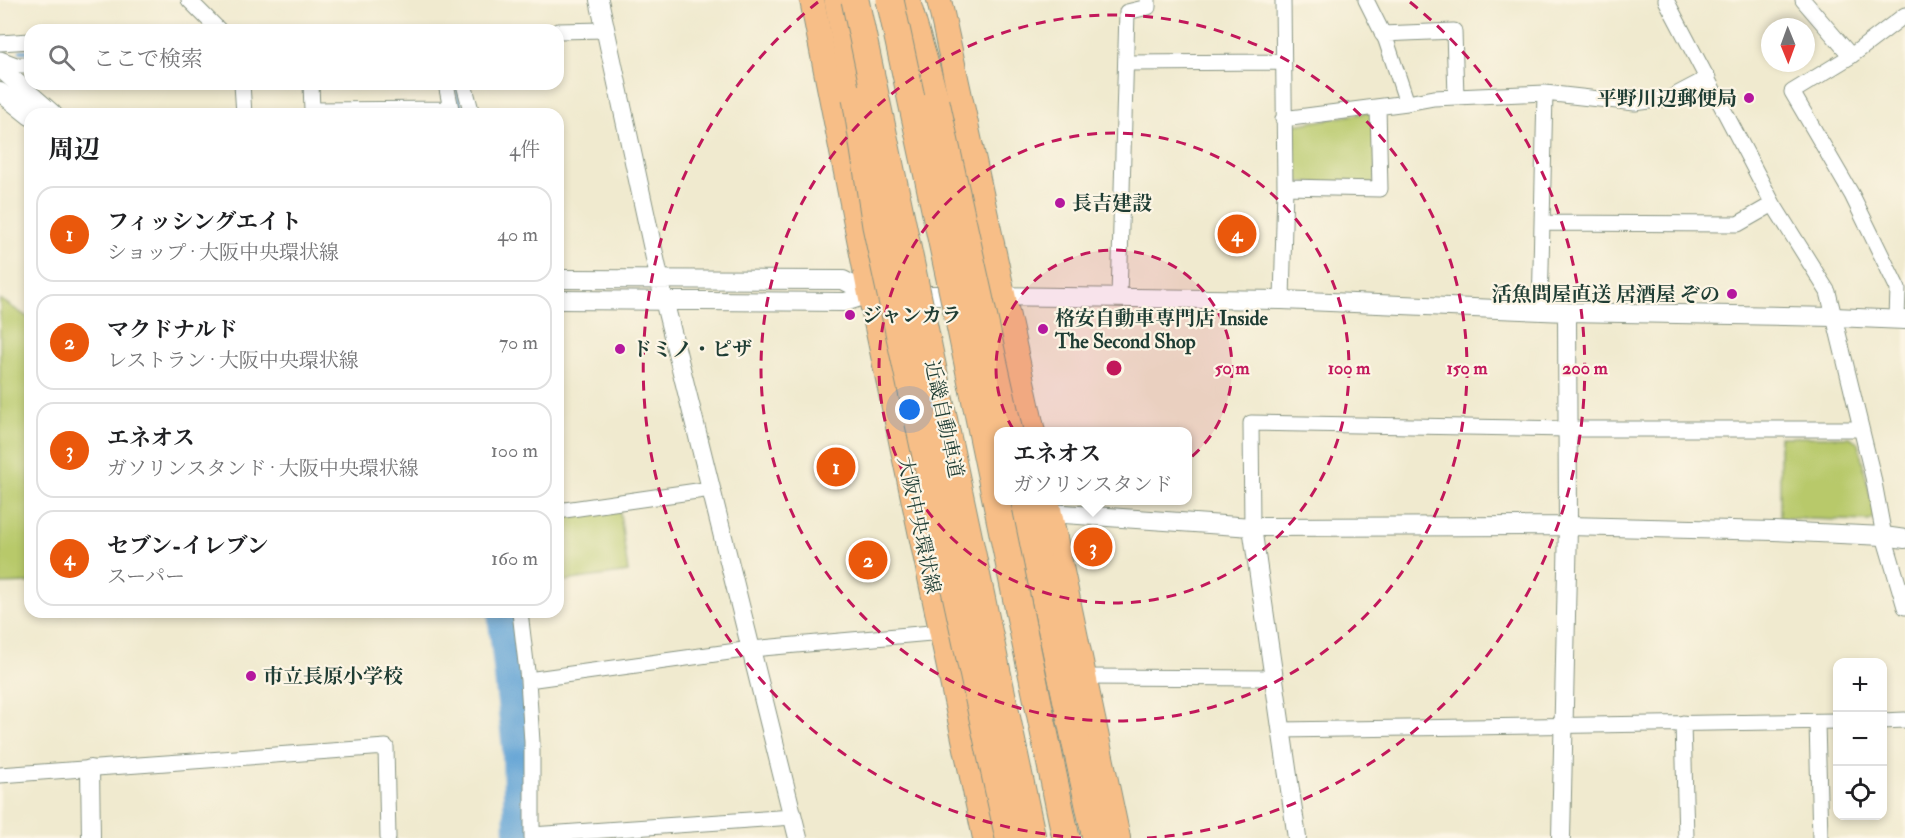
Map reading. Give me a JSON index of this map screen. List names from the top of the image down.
{
  "streets": {
    "highway": ["近畿自動車道"],
    "main road": ["大阪中央環状線"]
  },
  "places": [
    "平野川辺郵便局",
    "長吉建設",
    "活魚問屋直送 居酒屋 ぞの",
    "ジャンカラ",
    "格安自動車専門店 Inside The Second Shop",
    "ドミノ・ピザ",
    "市立長原小学校"
  ],
  "north": "bottom",
  "page": {
    "search": "ここで検索",
    "heading": ["周辺", "4件"],
    "list": [
      {
        "mark": "1",
        "name": "フィッシングエイト",
        "note": "ショップ · 大阪中央環状線",
        "value": "40 m"
      },
      {
        "mark": "2",
        "name": "マクドナルド",
        "note": "レストラン · 大阪中央環状線",
        "value": "70 m"
      },
      {
        "mark": "3",
        "name": "エネオス",
        "note": "ガソリンスタンド · 大阪中央環状線",
        "value": "100 m"
      },
      {
        "mark": "4",
        "name": "セブン-イレブン",
        "note": "スーパー",
        "value": "160 m"
      }
    ],
    "pins": [
      "4",
      "1",
      "3",
      "2"
    ],
    "popup": ["エネオス", "ガソリンスタンド"],
    "map_buttons": ["+", "−"]
  },
  "rings": [
    "50 m",
    "100 m",
    "150 m",
    "200 m"
  ]
}
